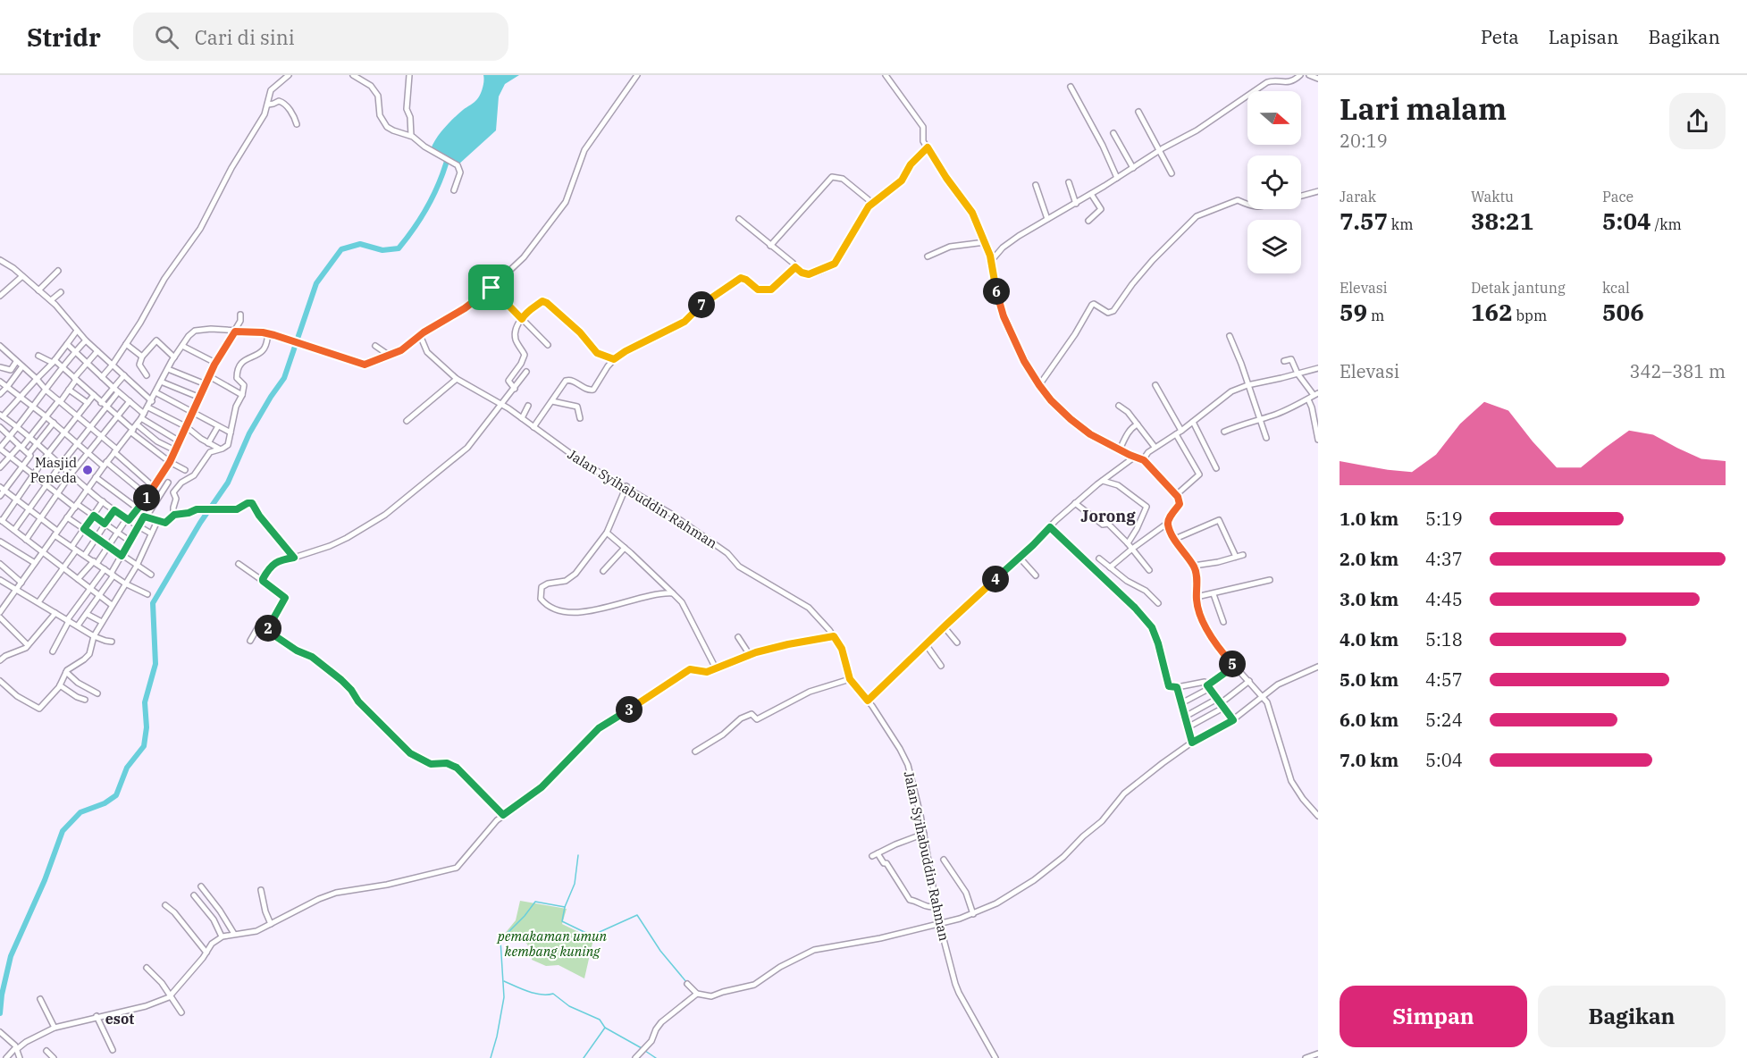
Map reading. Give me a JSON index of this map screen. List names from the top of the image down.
{
  "streets": {
    "street": ["Jalan Syihabuddin Rahman"]
  },
  "districts": ["Jorong", "esot"],
  "parks": ["pemakaman umun kembang kuning"],
  "places": ["Masjid Peneda"],
  "north": "right",
  "page": {
    "header": "Stridr",
    "search": "Cari di sini",
    "nav": ["Peta", "Lapisan", "Bagikan"],
    "heading": ["Lari malam", "20:19"],
    "stats": [
      ["Jarak", "7.57 km"],
      ["Waktu", "38:21"],
      ["Pace", "5:04 /km"],
      ["Elevasi", "59 m"],
      ["Detak jantung", "162 bpm"],
      ["kcal", "506"]
    ],
    "pins": [
      "6",
      "7",
      "1",
      "4",
      "2",
      "5",
      "3"
    ],
    "chart": ["Elevasi", "342–381 m"],
    "list": [
      {
        "name": "1.0 km",
        "note": "5:19"
      },
      {
        "name": "2.0 km",
        "note": "4:37"
      },
      {
        "name": "3.0 km",
        "note": "4:45"
      },
      {
        "name": "4.0 km",
        "note": "5:18"
      },
      {
        "name": "5.0 km",
        "note": "4:57"
      },
      {
        "name": "6.0 km",
        "note": "5:24"
      },
      {
        "name": "7.0 km",
        "note": "5:04"
      }
    ],
    "buttons": ["Simpan", "Bagikan"]
  }
}
